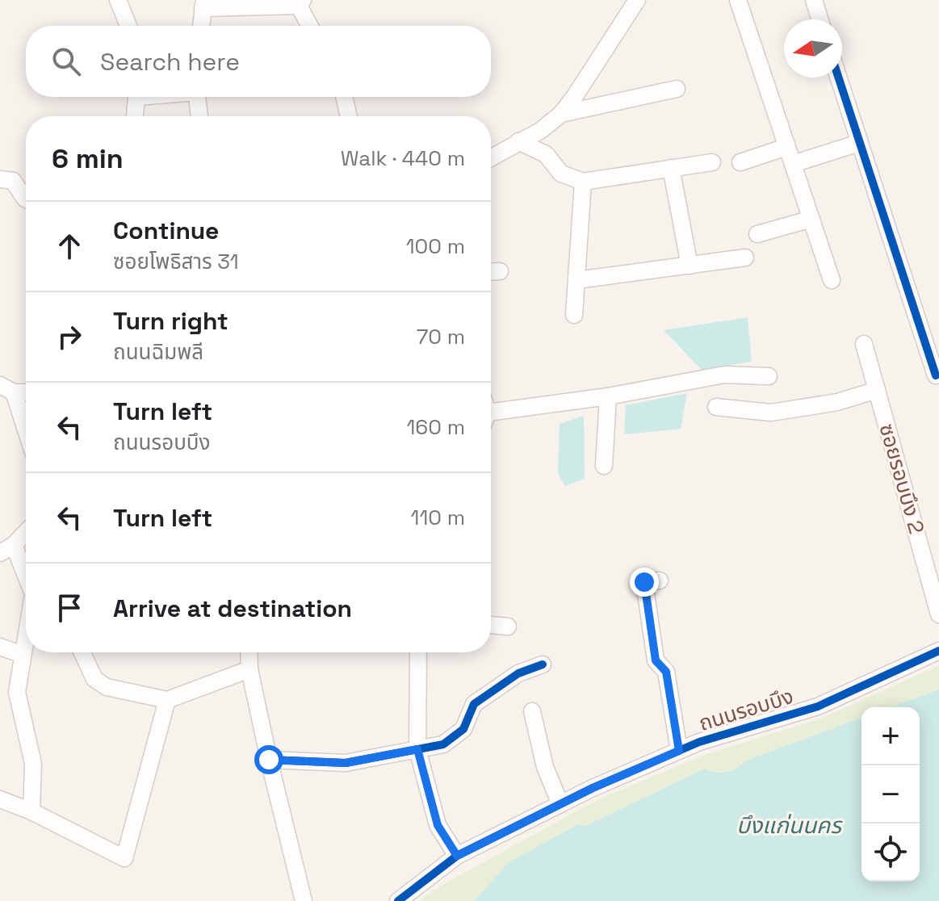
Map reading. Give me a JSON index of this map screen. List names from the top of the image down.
{
  "streets": {
    "street": ["ซอยรอบบึง 2", "ถนนรอบบึง"]
  },
  "water": ["บึงแก่นนคร"],
  "north": "left",
  "page": {
    "search": "Search here",
    "heading": ["6 min", "Walk · 440 m"],
    "list": [
      ["Continue", "ซอยโพธิสาร 31", "100 m"],
      ["Turn right", "ถนนฉิมพลี", "70 m"],
      ["Turn left", "ถนนรอบบึง", "160 m"],
      ["Turn left", "110 m"],
      "Arrive at destination"
    ],
    "map_buttons": ["+", "−"]
  }
}
